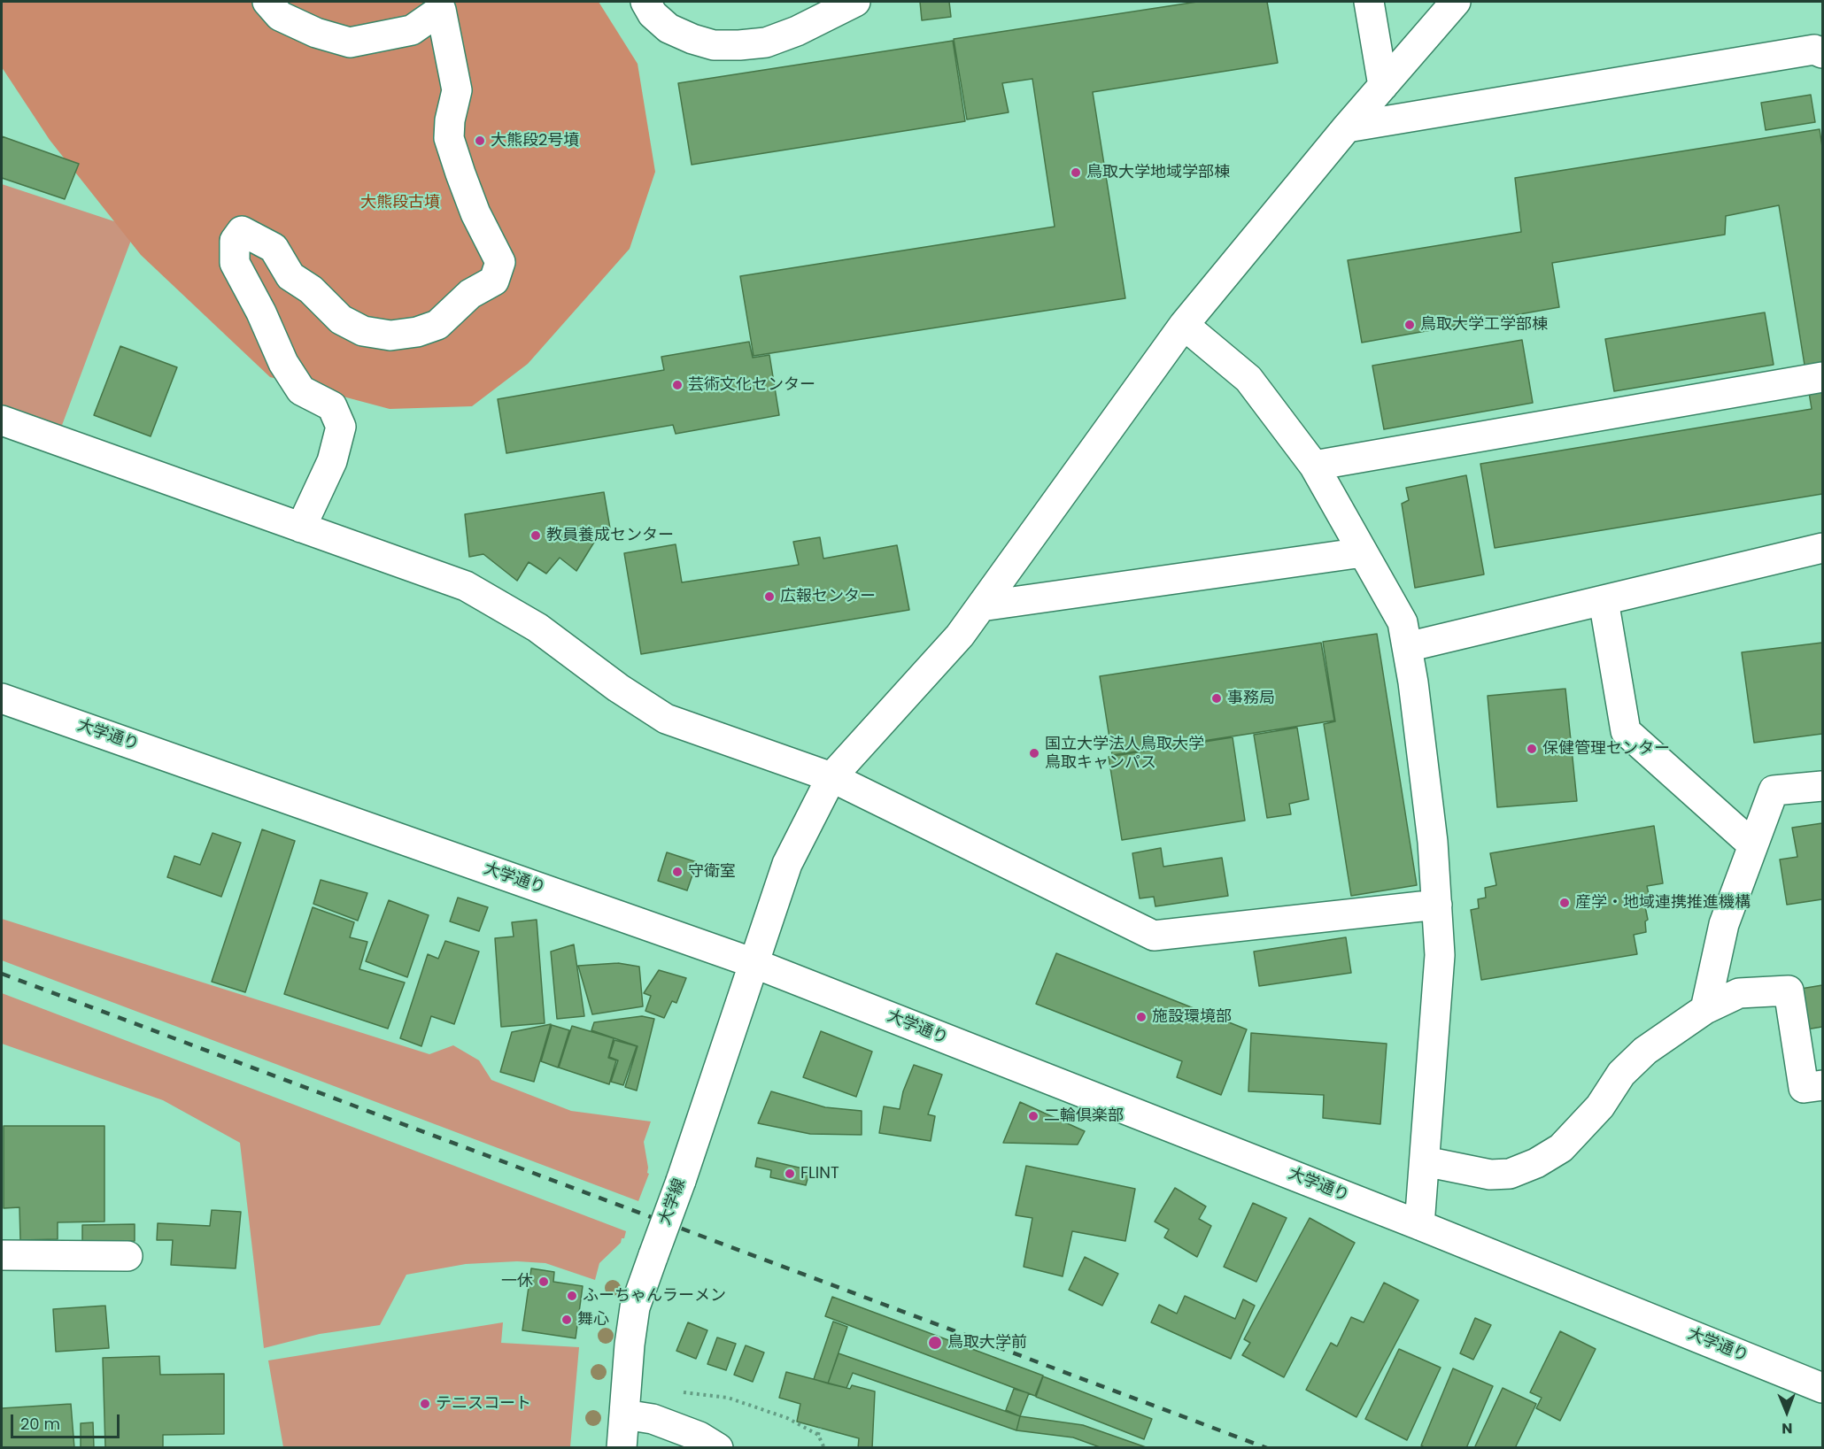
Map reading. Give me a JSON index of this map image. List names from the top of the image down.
{
  "streets": {
    "street": ["大学通り", "大学線"]
  },
  "crossings": [
    ["大学通り", "大学線"]
  ],
  "parks": ["大熊段古墳"],
  "places": [
    "大熊段2号墳",
    "鳥取大学地域学部棟",
    "鳥取大学工学部棟",
    "芸術文化センター",
    "教員養成センター",
    "広報センター",
    "事務局",
    "保健管理センター",
    "国立大学法人鳥取大学 鳥取キャンパス",
    "守衛室",
    "産学・地域連携推進機構",
    "施設環境部",
    "二輪倶楽部",
    "FLINT",
    "一休",
    "ふーちゃんラーメン",
    "舞心",
    "鳥取大学前",
    "テニスコート"
  ],
  "scale_bar": "20 m",
  "north": "bottom"
}
